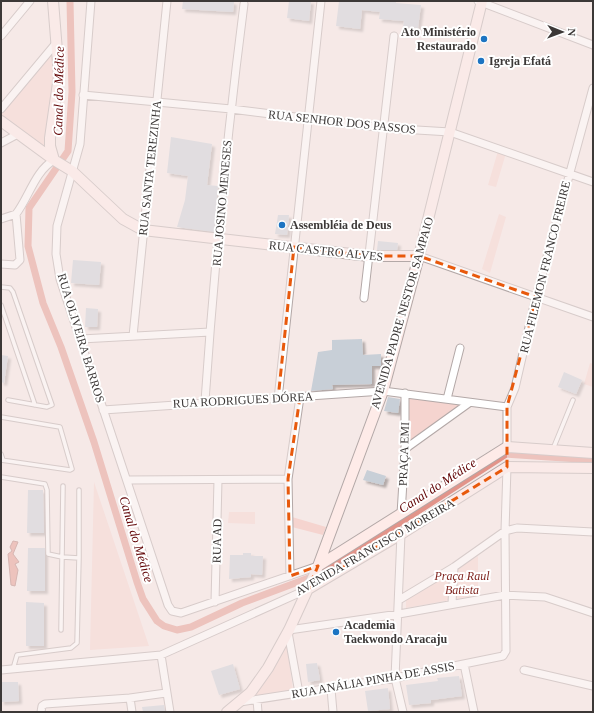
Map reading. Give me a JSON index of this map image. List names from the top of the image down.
{
  "streets": {
    "street": [
      "RUA SENHOR DOS PASSOS",
      "RUA SANTA TEREZINHA",
      "RUA JOSINO MENESES",
      "RUA CASTRO ALVES",
      "RUA FILEMON FRANCO FREIRE",
      "AVENIDA PADRE NESTOR SAMPAIO",
      "RUA OLIVEIRA BARROS",
      "RUA RODRIGUES DÓREA",
      "PRAÇA EMI",
      "RUA AD",
      "AVENIDA FRANCISCO MOREIRA",
      "RUA ANÁLIA PINHA DE ASSIS"
    ]
  },
  "crossings": [
    ["RUA SENHOR DOS PASSOS", "RUA SANTA TEREZINHA"],
    ["RUA SENHOR DOS PASSOS", "RUA JOSINO MENESES"],
    ["RUA SENHOR DOS PASSOS", "RUA FILEMON FRANCO FREIRE"],
    ["RUA SENHOR DOS PASSOS", "AVENIDA PADRE NESTOR SAMPAIO"],
    ["RUA SENHOR DOS PASSOS", "RUA OLIVEIRA BARROS"],
    ["RUA SANTA TEREZINHA", "RUA CASTRO ALVES"],
    ["RUA JOSINO MENESES", "RUA CASTRO ALVES"],
    ["RUA JOSINO MENESES", "RUA RODRIGUES DÓREA"],
    ["RUA CASTRO ALVES", "RUA FILEMON FRANCO FREIRE"],
    ["RUA CASTRO ALVES", "AVENIDA PADRE NESTOR SAMPAIO"],
    ["RUA CASTRO ALVES", "RUA OLIVEIRA BARROS"],
    ["RUA FILEMON FRANCO FREIRE", "RUA RODRIGUES DÓREA"],
    ["RUA FILEMON FRANCO FREIRE", "AVENIDA FRANCISCO MOREIRA"],
    ["AVENIDA PADRE NESTOR SAMPAIO", "RUA RODRIGUES DÓREA"],
    ["AVENIDA PADRE NESTOR SAMPAIO", "AVENIDA FRANCISCO MOREIRA"],
    ["AVENIDA PADRE NESTOR SAMPAIO", "RUA ANÁLIA PINHA DE ASSIS"],
    ["RUA OLIVEIRA BARROS", "RUA RODRIGUES DÓREA"],
    ["RUA OLIVEIRA BARROS", "AVENIDA FRANCISCO MOREIRA"],
    ["RUA RODRIGUES DÓREA", "PRAÇA EMI"],
    ["PRAÇA EMI", "AVENIDA FRANCISCO MOREIRA"],
    ["RUA AD", "AVENIDA FRANCISCO MOREIRA"]
  ],
  "water": ["Canal do Médice"],
  "parks": ["Praça Raul Batista"],
  "places": [
    "Ato Ministério Restaurado",
    "Igreja Efatá",
    "Assembléia de Deus",
    "Academia Taekwondo Aracaju"
  ],
  "north": "right"
}
